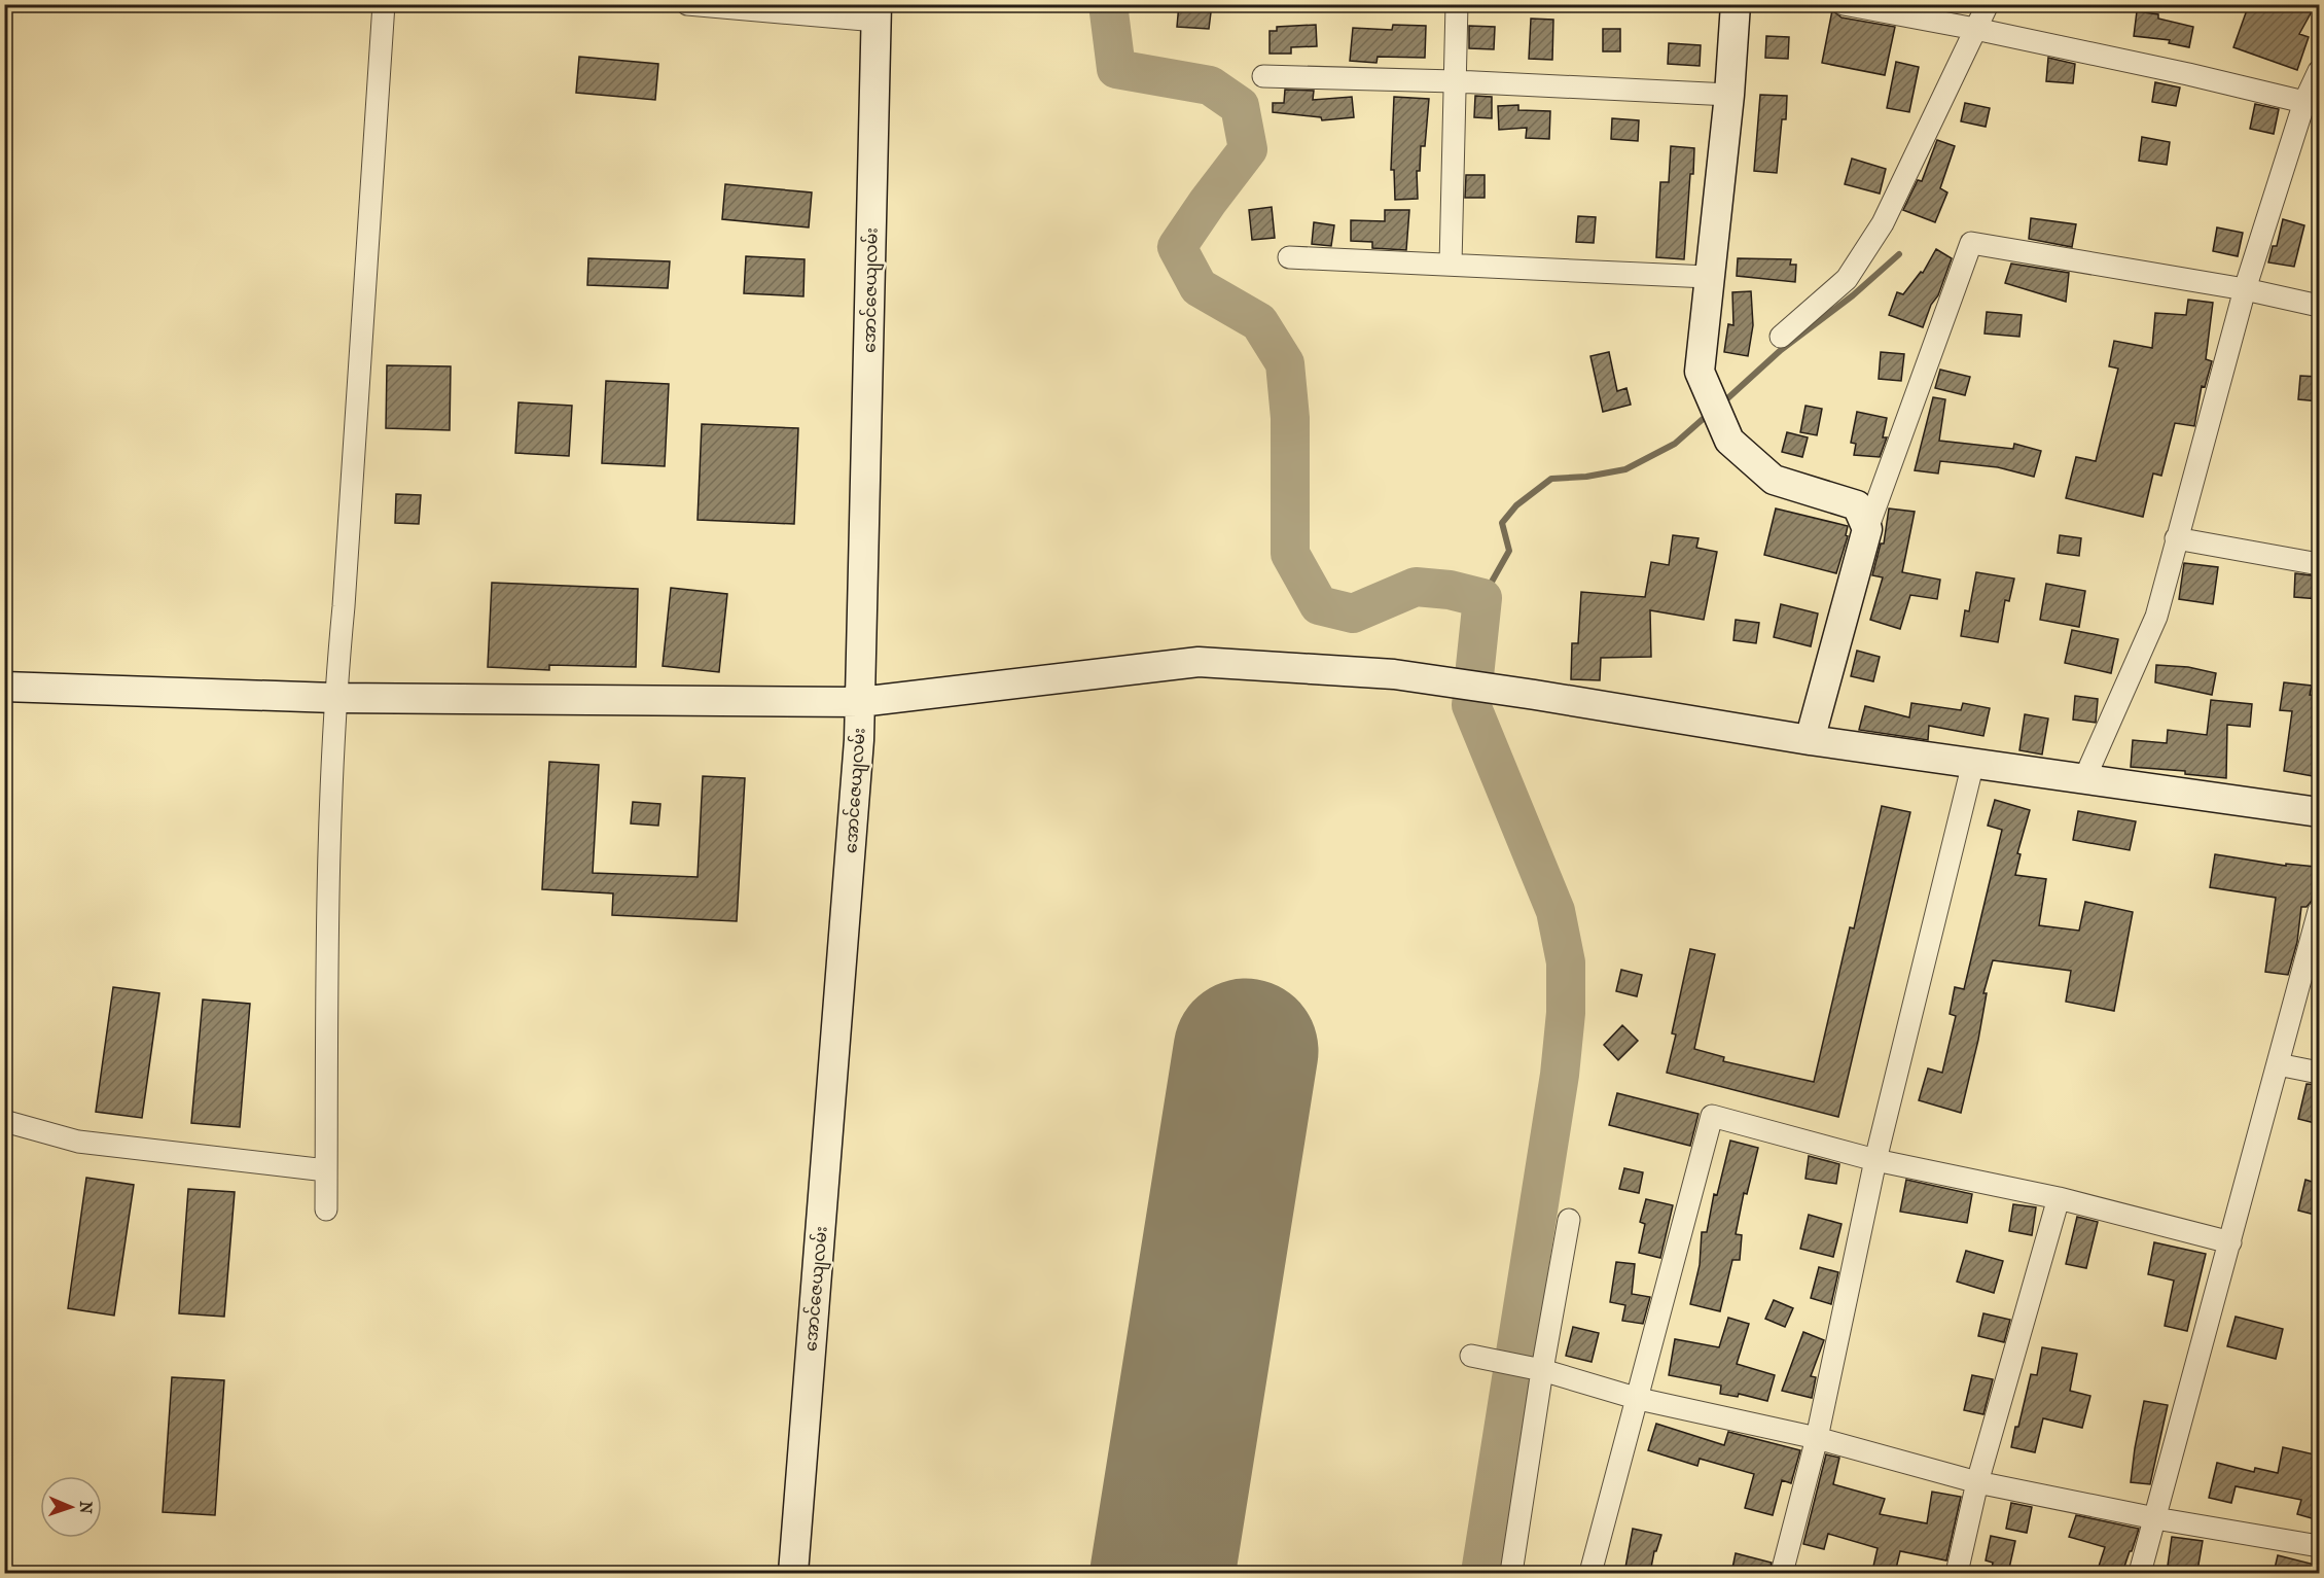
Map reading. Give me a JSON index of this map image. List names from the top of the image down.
{
  "streets": {
    "street": ["အောင်ဇေယျလမ်း"]
  },
  "north": "right"
}
